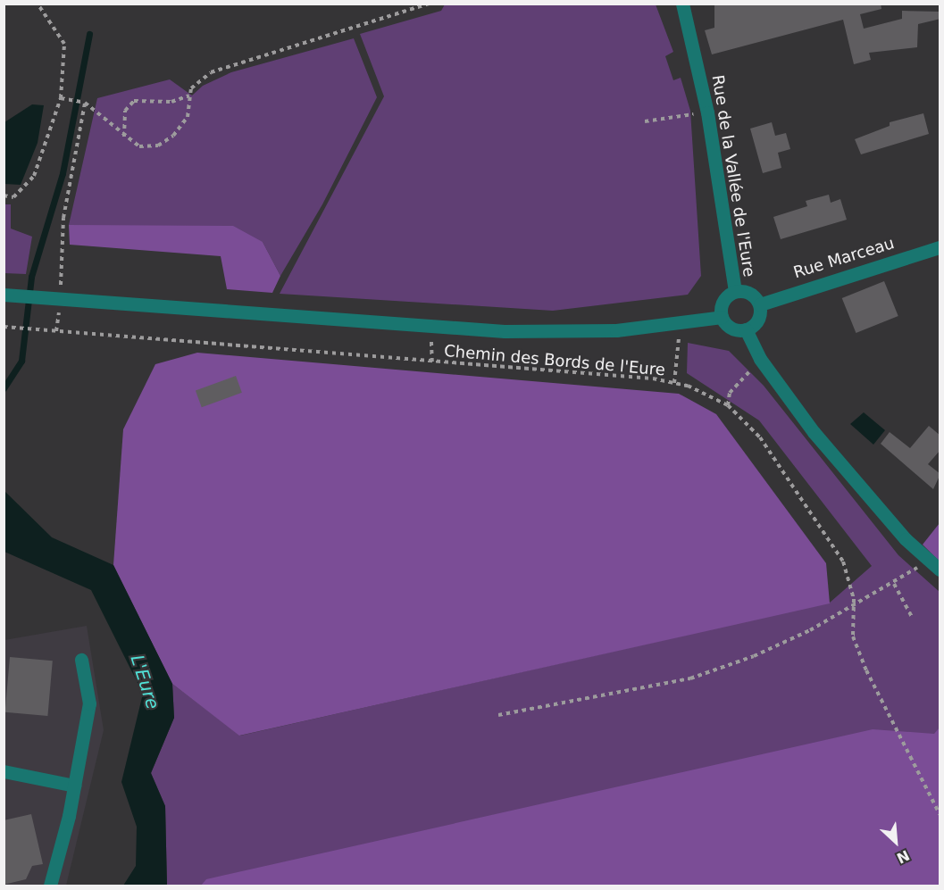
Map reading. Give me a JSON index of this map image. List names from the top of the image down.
{
  "streets": {
    "street": ["Rue de la Vallée de l'Eure", "Rue Marceau"],
    "path": ["Chemin des Bords de l'Eure"]
  },
  "crossings": [
    ["Rue de la Vallée de l'Eure", "Rue Marceau"]
  ],
  "water": ["L'Eure"],
  "north": "bottom right"
}
